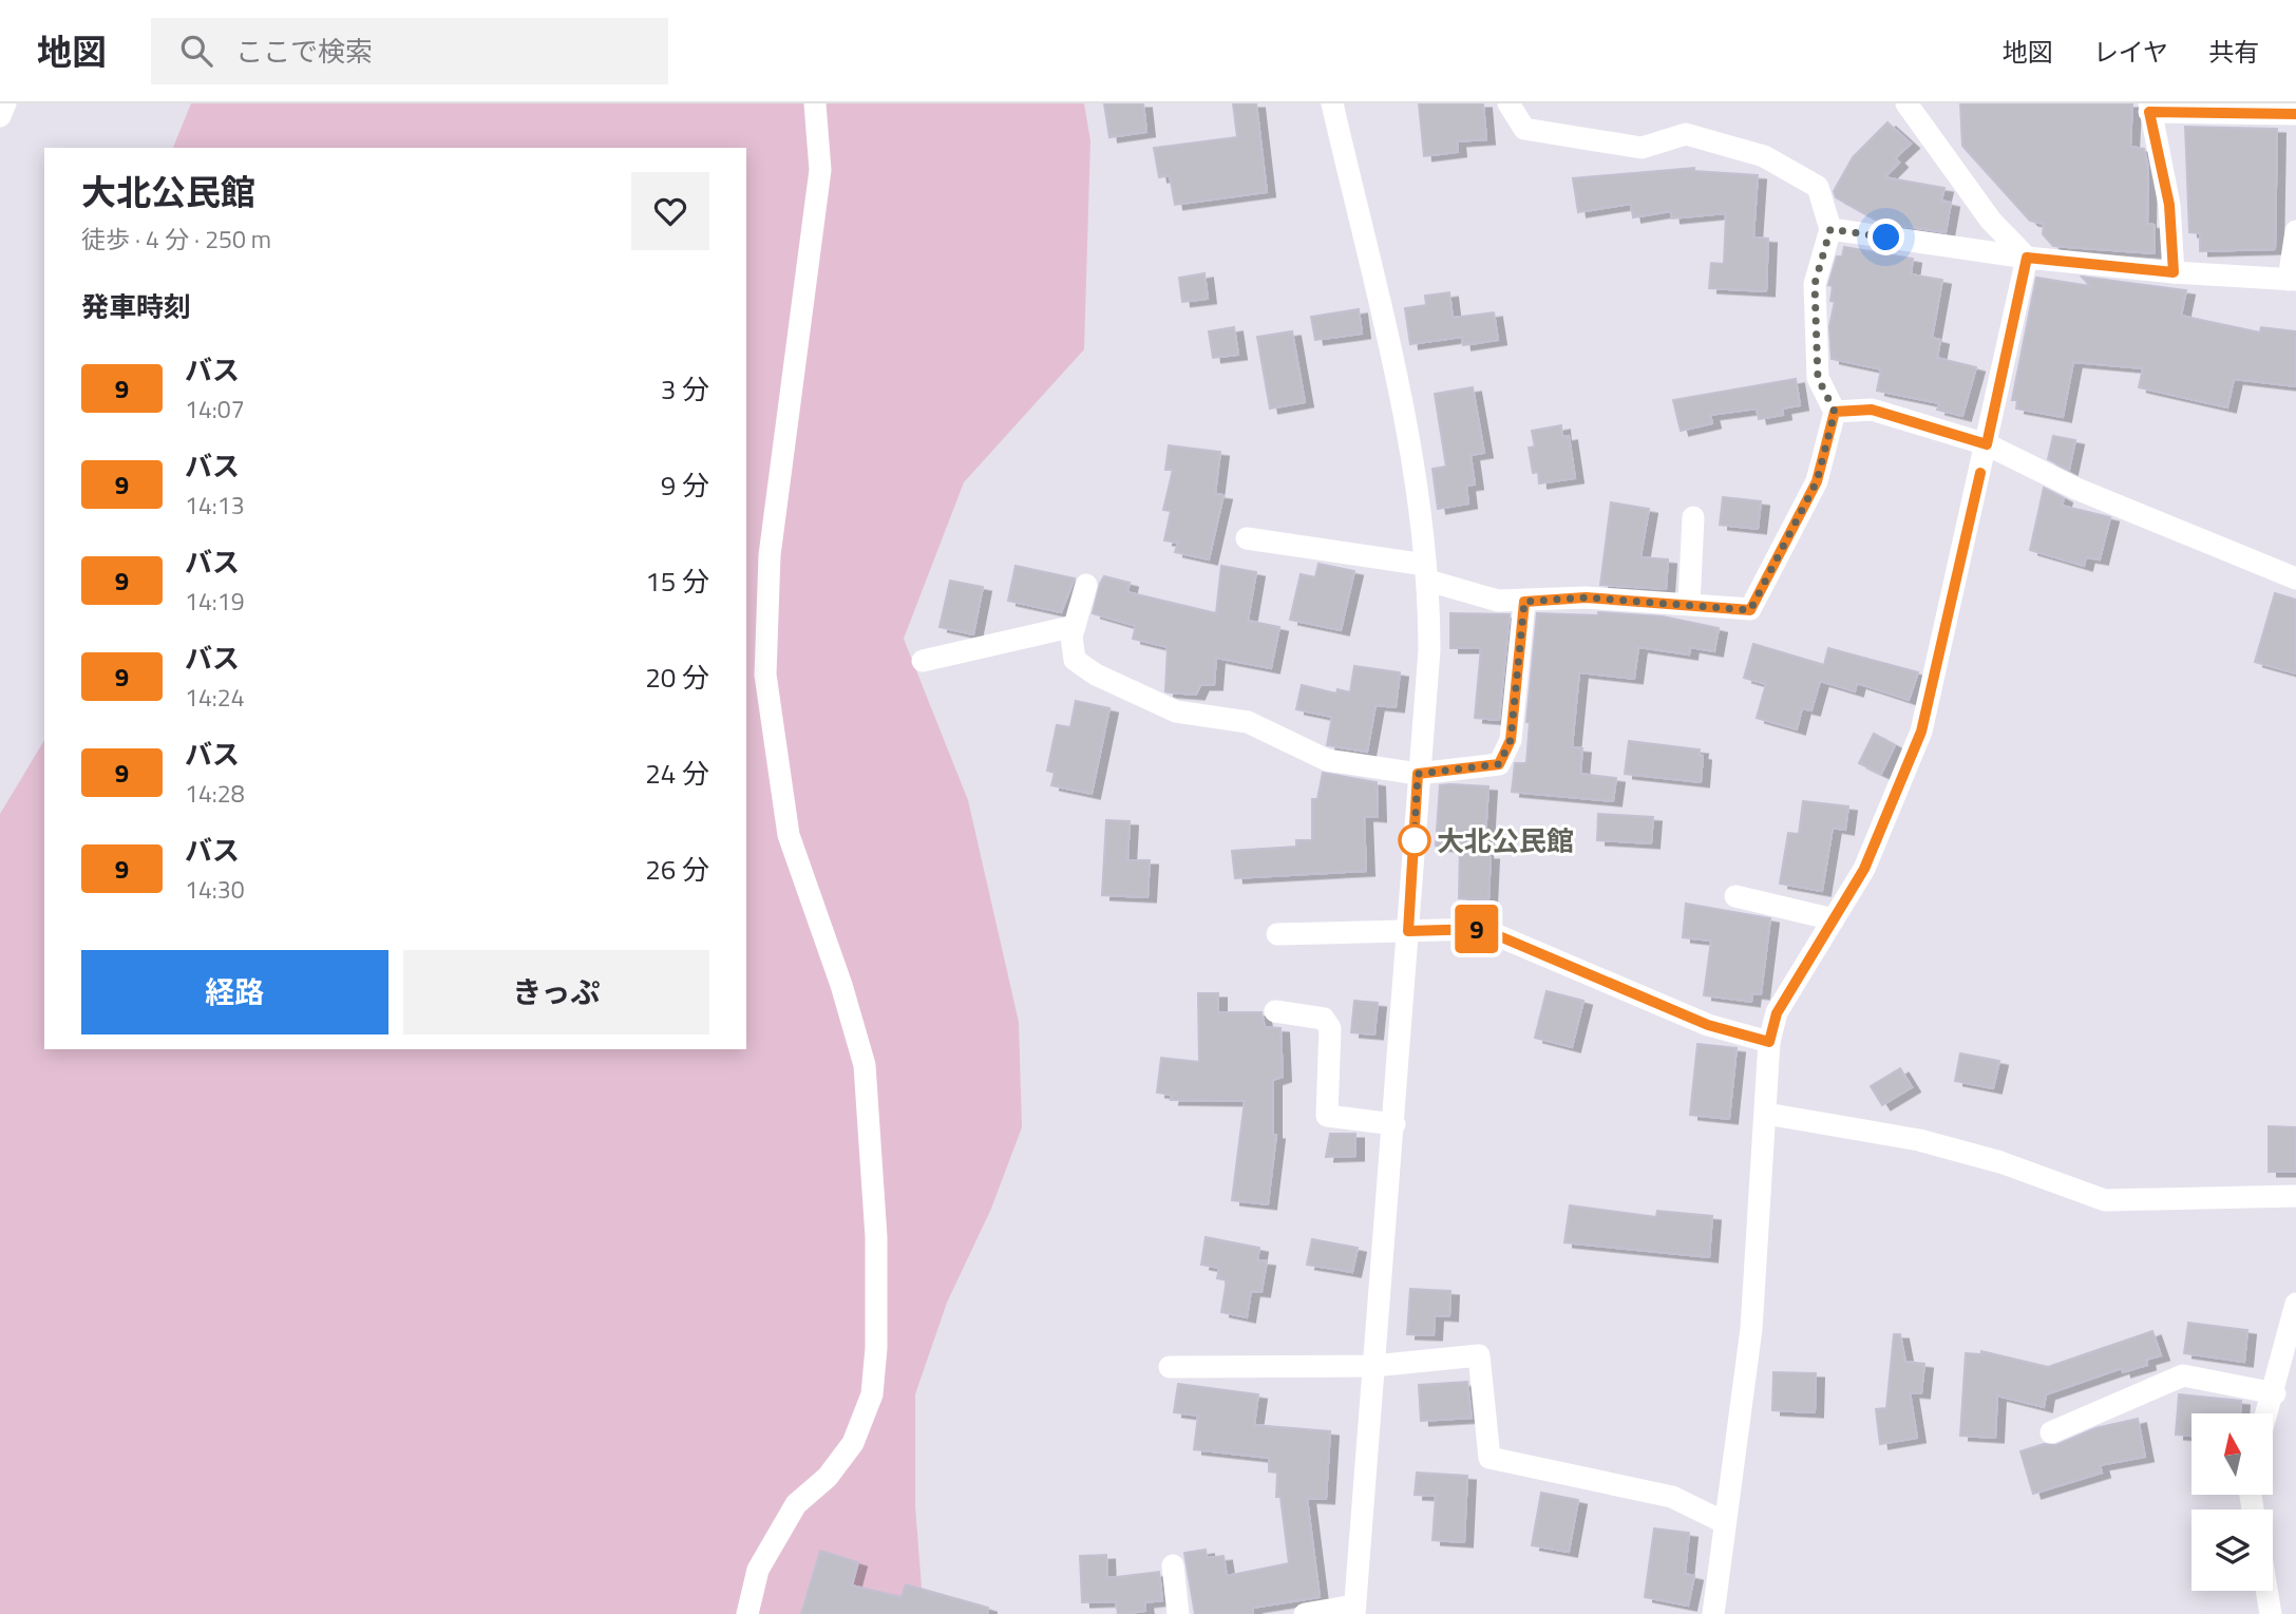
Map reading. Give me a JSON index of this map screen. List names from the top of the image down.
{
  "places": ["大北公民館"],
  "lines": ["bus line 9"],
  "north": "top",
  "page": {
    "header": "地図",
    "search": "ここで検索",
    "nav": ["地図", "レイヤ", "共有"],
    "on_map": "9",
    "heading": [
      ["大北公民館", "徒歩 · 4 分 · 250 m"],
      "発車時刻"
    ],
    "list": [
      {
        "mark": "9",
        "name": "バス",
        "note": "14:07",
        "value": "3 分"
      },
      {
        "mark": "9",
        "name": "バス",
        "note": "14:13",
        "value": "9 分"
      },
      {
        "mark": "9",
        "name": "バス",
        "note": "14:19",
        "value": "15 分"
      },
      {
        "mark": "9",
        "name": "バス",
        "note": "14:24",
        "value": "20 分"
      },
      {
        "mark": "9",
        "name": "バス",
        "note": "14:28",
        "value": "24 分"
      },
      {
        "mark": "9",
        "name": "バス",
        "note": "14:30",
        "value": "26 分"
      }
    ],
    "buttons": ["経路", "きっぷ"]
  }
}
